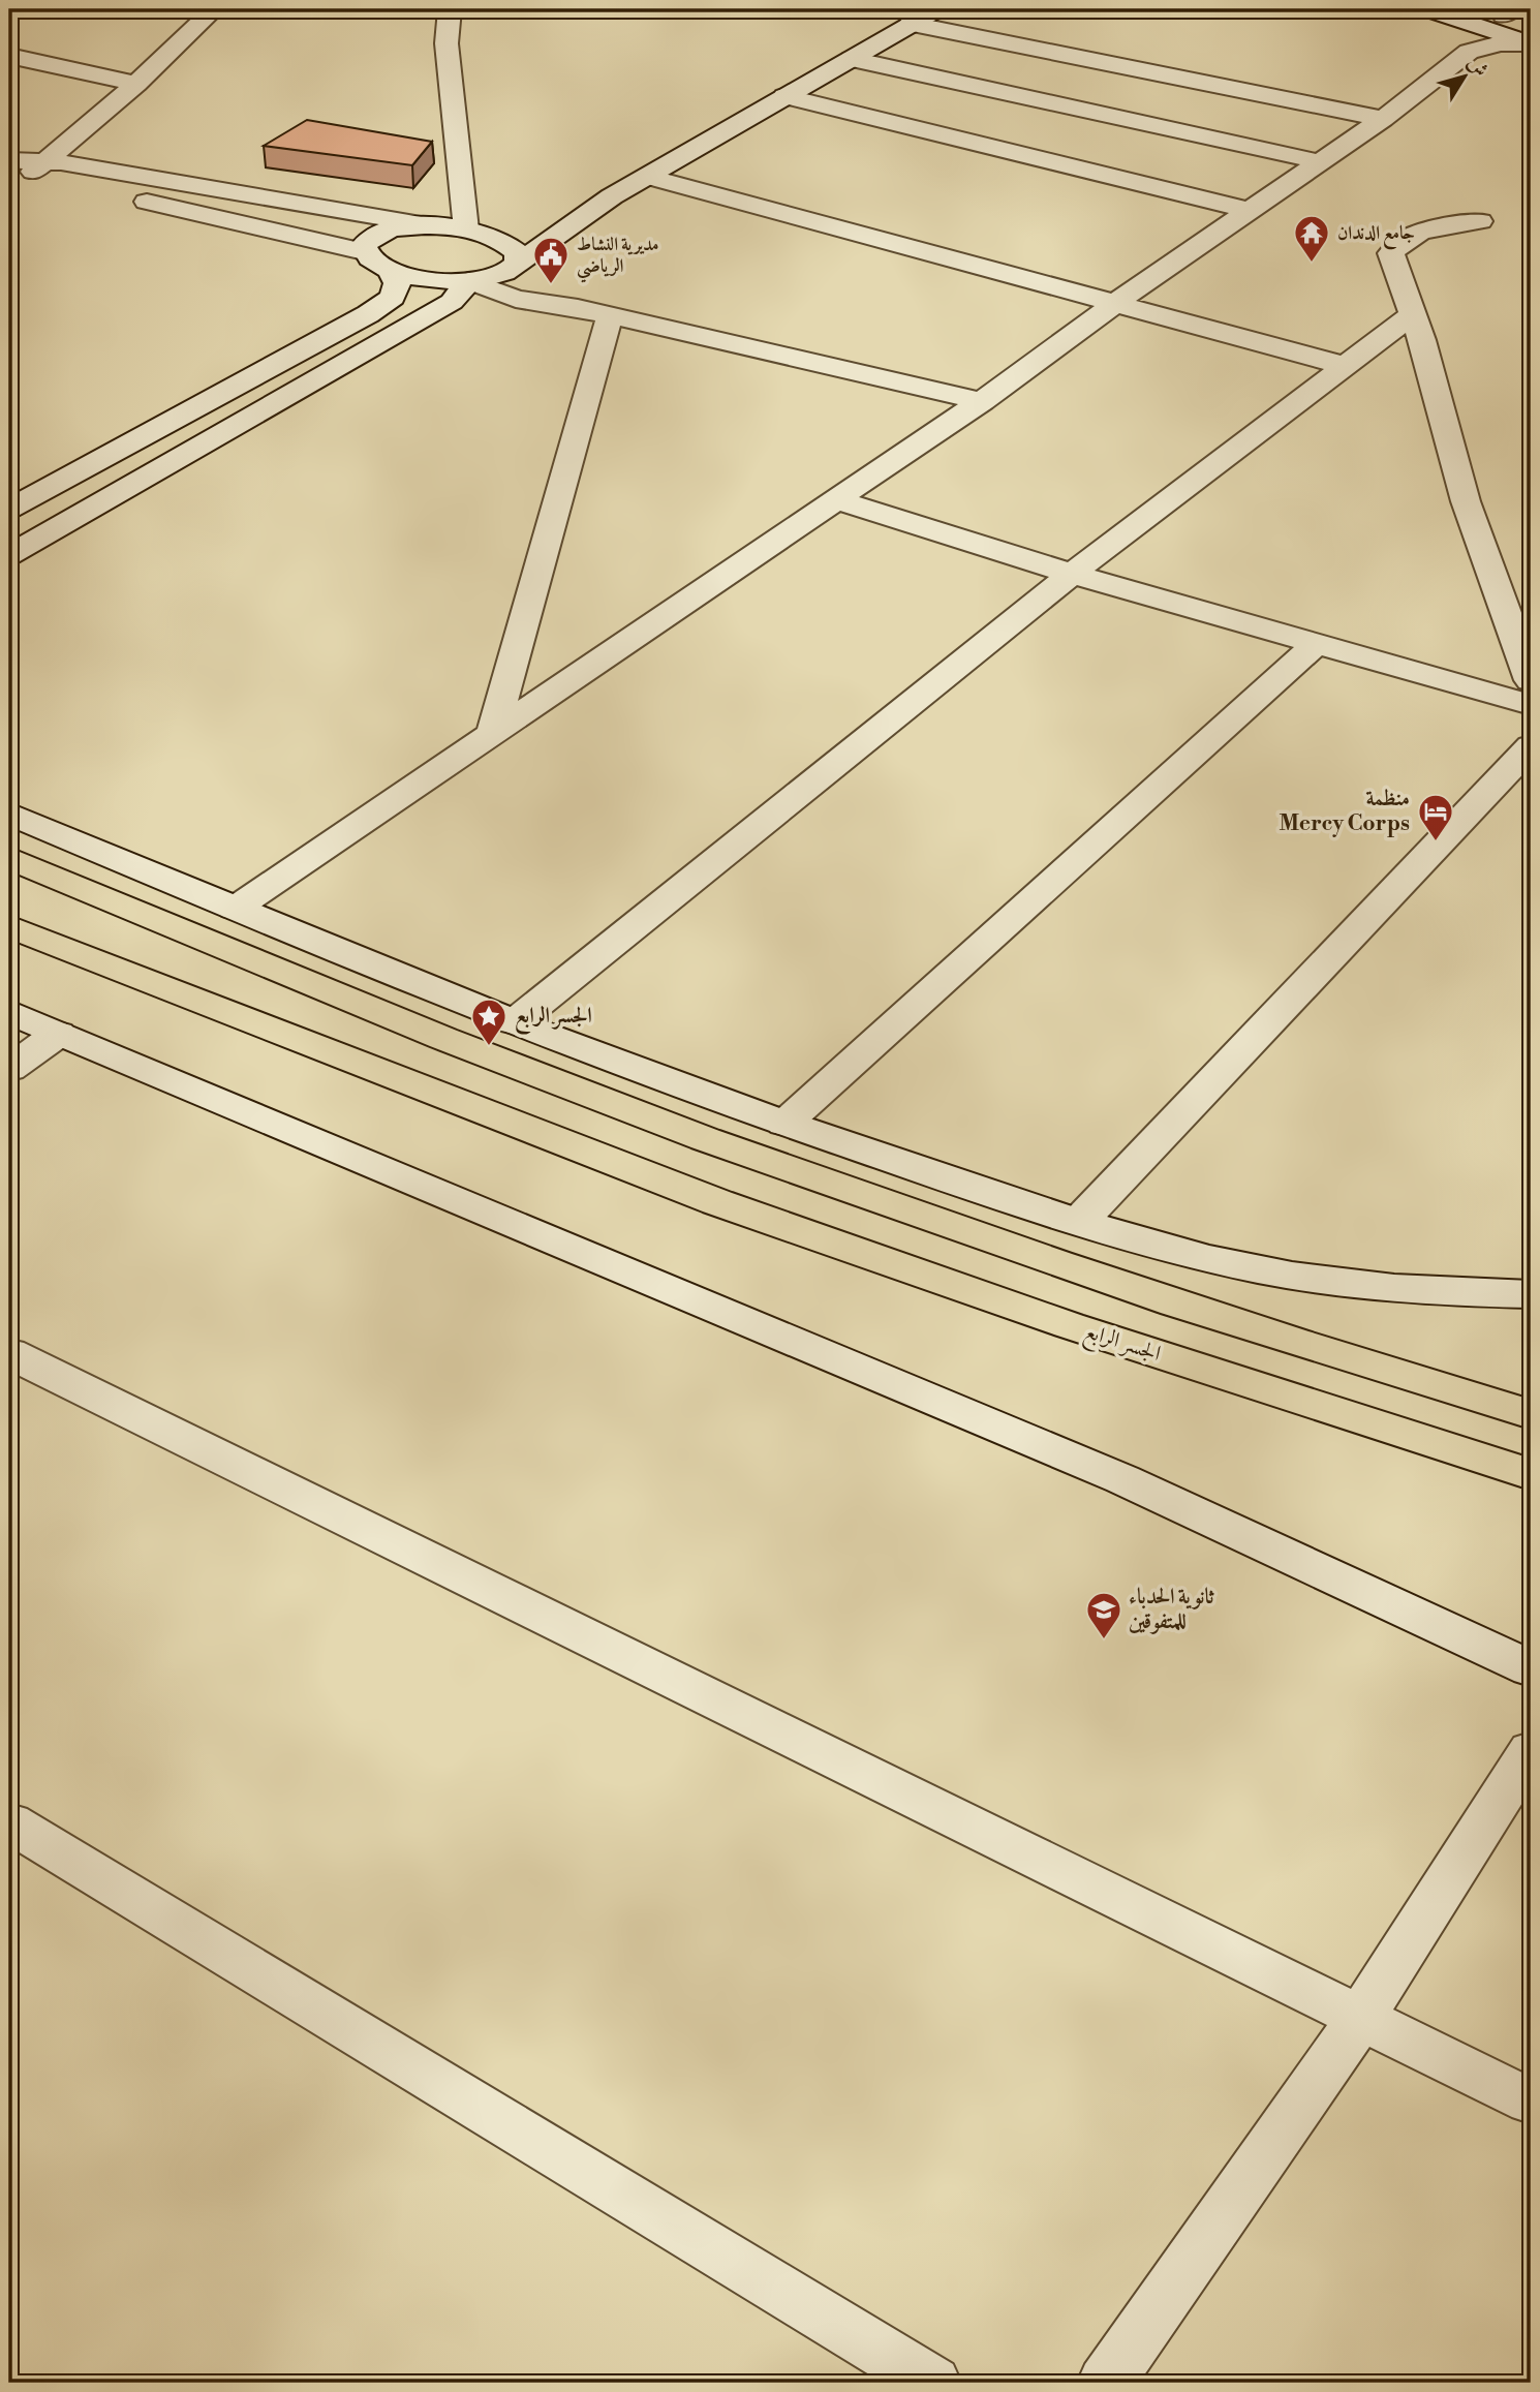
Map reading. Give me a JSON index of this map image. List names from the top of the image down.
{
  "streets": {
    "main road": ["الجسر الرابع"]
  },
  "places": {
    "temple": ["جامع الدندان"],
    "public building": ["مديرية النشاط الرياضي"],
    "hotel": ["منظمة Mercy Corps"],
    "place": ["الجسر الرابع"],
    "school or university": ["ثانوية الحدباء للمتفوقين"]
  },
  "north": "top right"
}
